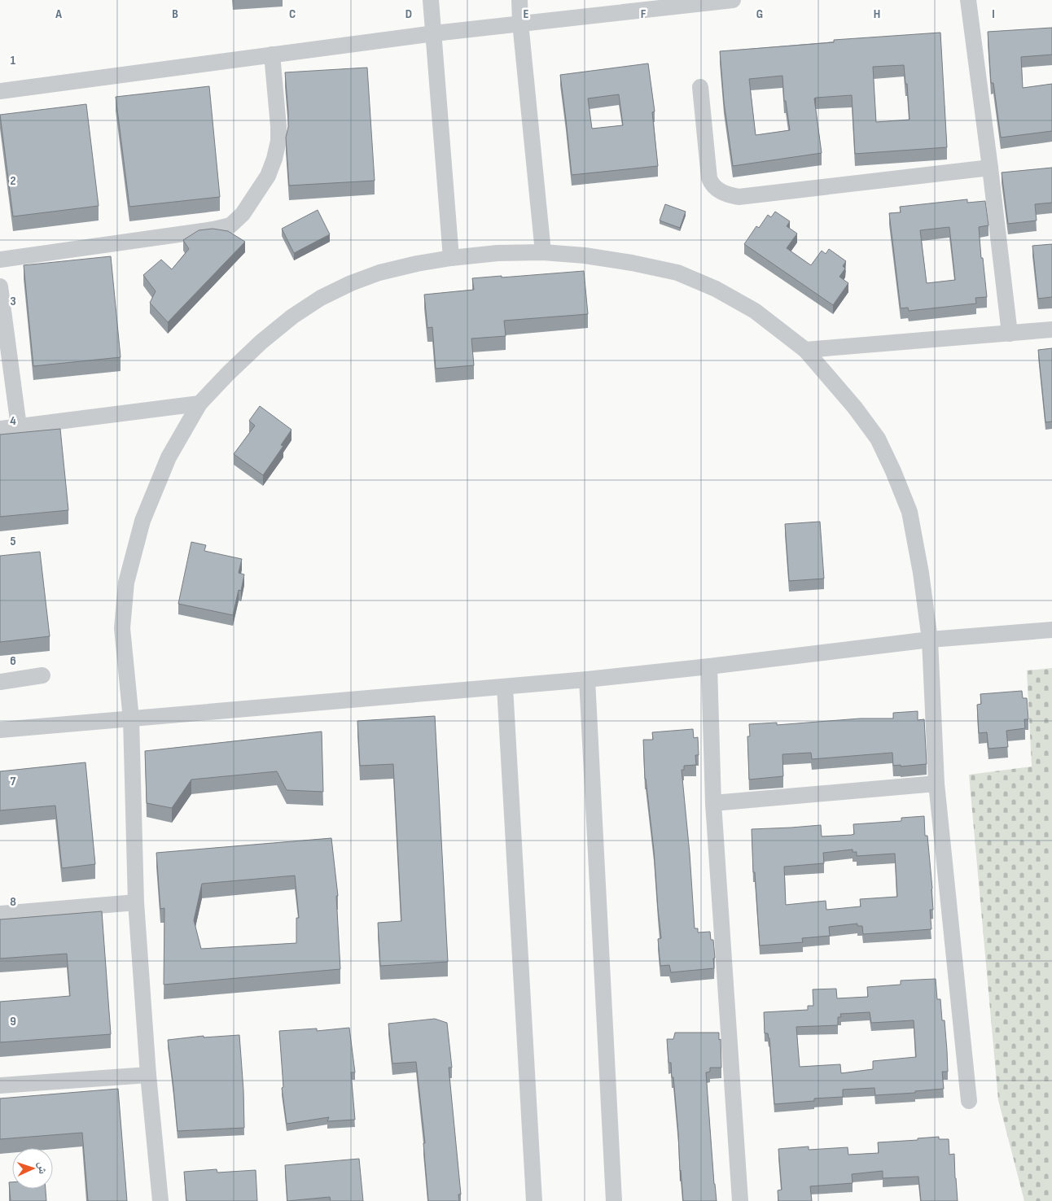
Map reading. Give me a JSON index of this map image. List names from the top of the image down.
{
  "north": "right",
  "grid": {
    "columns": [
      "A",
      "B",
      "C",
      "D",
      "E",
      "F",
      "G",
      "H",
      "I"
    ],
    "rows": [
      "1",
      "2",
      "3",
      "4",
      "5",
      "6",
      "7",
      "8",
      "9"
    ]
  }
}
